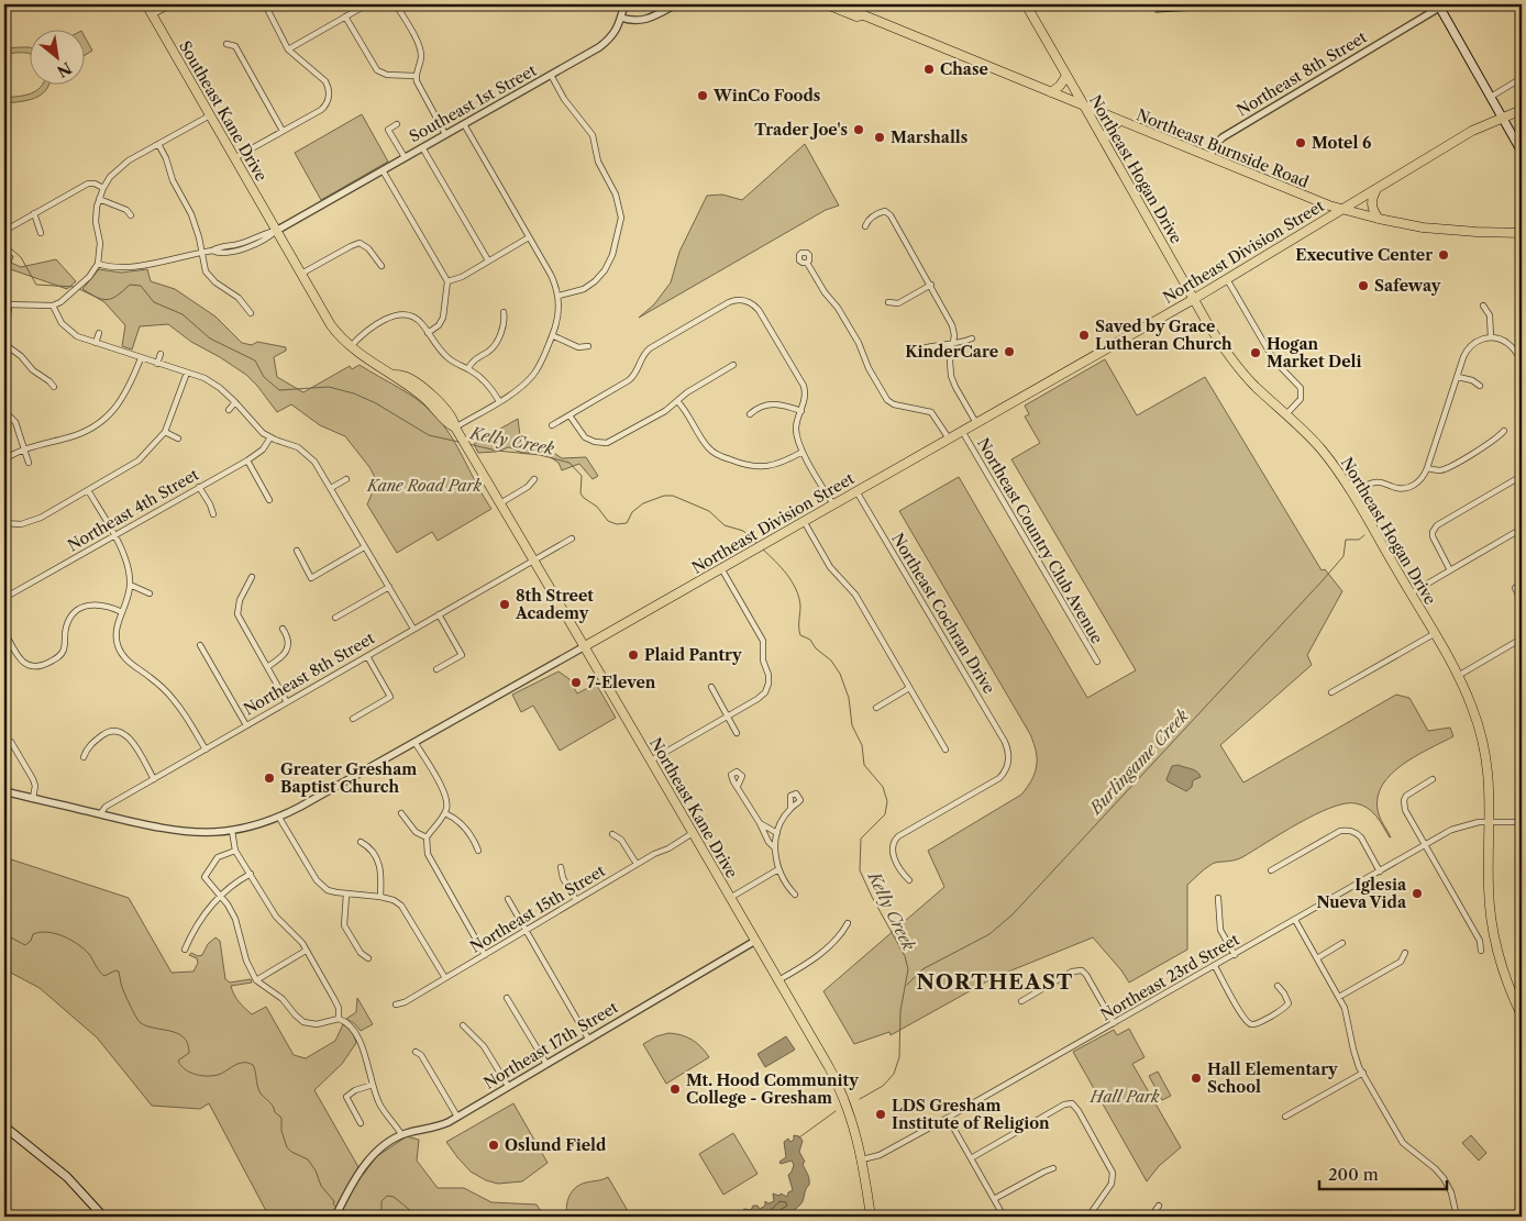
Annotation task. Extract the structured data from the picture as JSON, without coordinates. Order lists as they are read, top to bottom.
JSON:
{
  "streets": {
    "main road": [
      "Southeast Kane Drive",
      "Northeast Burnside Road",
      "Northeast Hogan Drive",
      "Northeast Division Street",
      "Northeast Kane Drive"
    ],
    "street": [
      "Northeast 8th Street",
      "Southeast 1st Street",
      "Northeast 4th Street",
      "Northeast Country Club Avenue",
      "Northeast Cochran Drive",
      "Northeast 15th Street",
      "Northeast 23rd Street",
      "Northeast 17th Street"
    ]
  },
  "crossings": [
    ["Northeast 8th Street", "Northeast Burnside Road"],
    ["Northeast 8th Street", "Northeast Division Street"],
    ["Northeast 8th Street", "Northeast Kane Drive"],
    ["Southeast 1st Street", "Southeast Kane Drive"],
    ["Southeast 1st Street", "Northeast Kane Drive"],
    ["Southeast Kane Drive", "Northeast Kane Drive"],
    ["Northeast Burnside Road", "Northeast Hogan Drive"],
    ["Northeast Burnside Road", "Northeast Division Street"],
    ["Northeast Hogan Drive", "Northeast Division Street"],
    ["Northeast Hogan Drive", "Northeast 23rd Street"],
    ["Northeast Division Street", "Northeast Country Club Avenue"],
    ["Northeast Division Street", "Northeast Cochran Drive"],
    ["Northeast Division Street", "Northeast Kane Drive"],
    ["Northeast Kane Drive", "Northeast 15th Street"],
    ["Northeast Kane Drive", "Northeast 23rd Street"],
    ["Northeast Kane Drive", "Northeast 17th Street"]
  ],
  "districts": ["NORTHEAST"],
  "water": ["Kelly Creek", "Burlingame Creek"],
  "parks": ["Kane Road Park", "Hall Park"],
  "places": [
    "Chase",
    "WinCo Foods",
    "Trader Joe's",
    "Marshalls",
    "Motel 6",
    "Executive Center",
    "Safeway",
    "Saved by Grace Lutheran Church",
    "KinderCare",
    "Hogan Market Deli",
    "8th Street Academy",
    "Plaid Pantry",
    "7-Eleven",
    "Greater Gresham Baptist Church",
    "Iglesia Nueva Vida",
    "Hall Elementary School",
    "Mt. Hood Community College - Gresham",
    "LDS Gresham Institute of Religion",
    "Oslund Field"
  ],
  "scale_bar": "200 m",
  "north": "bottom right"
}
